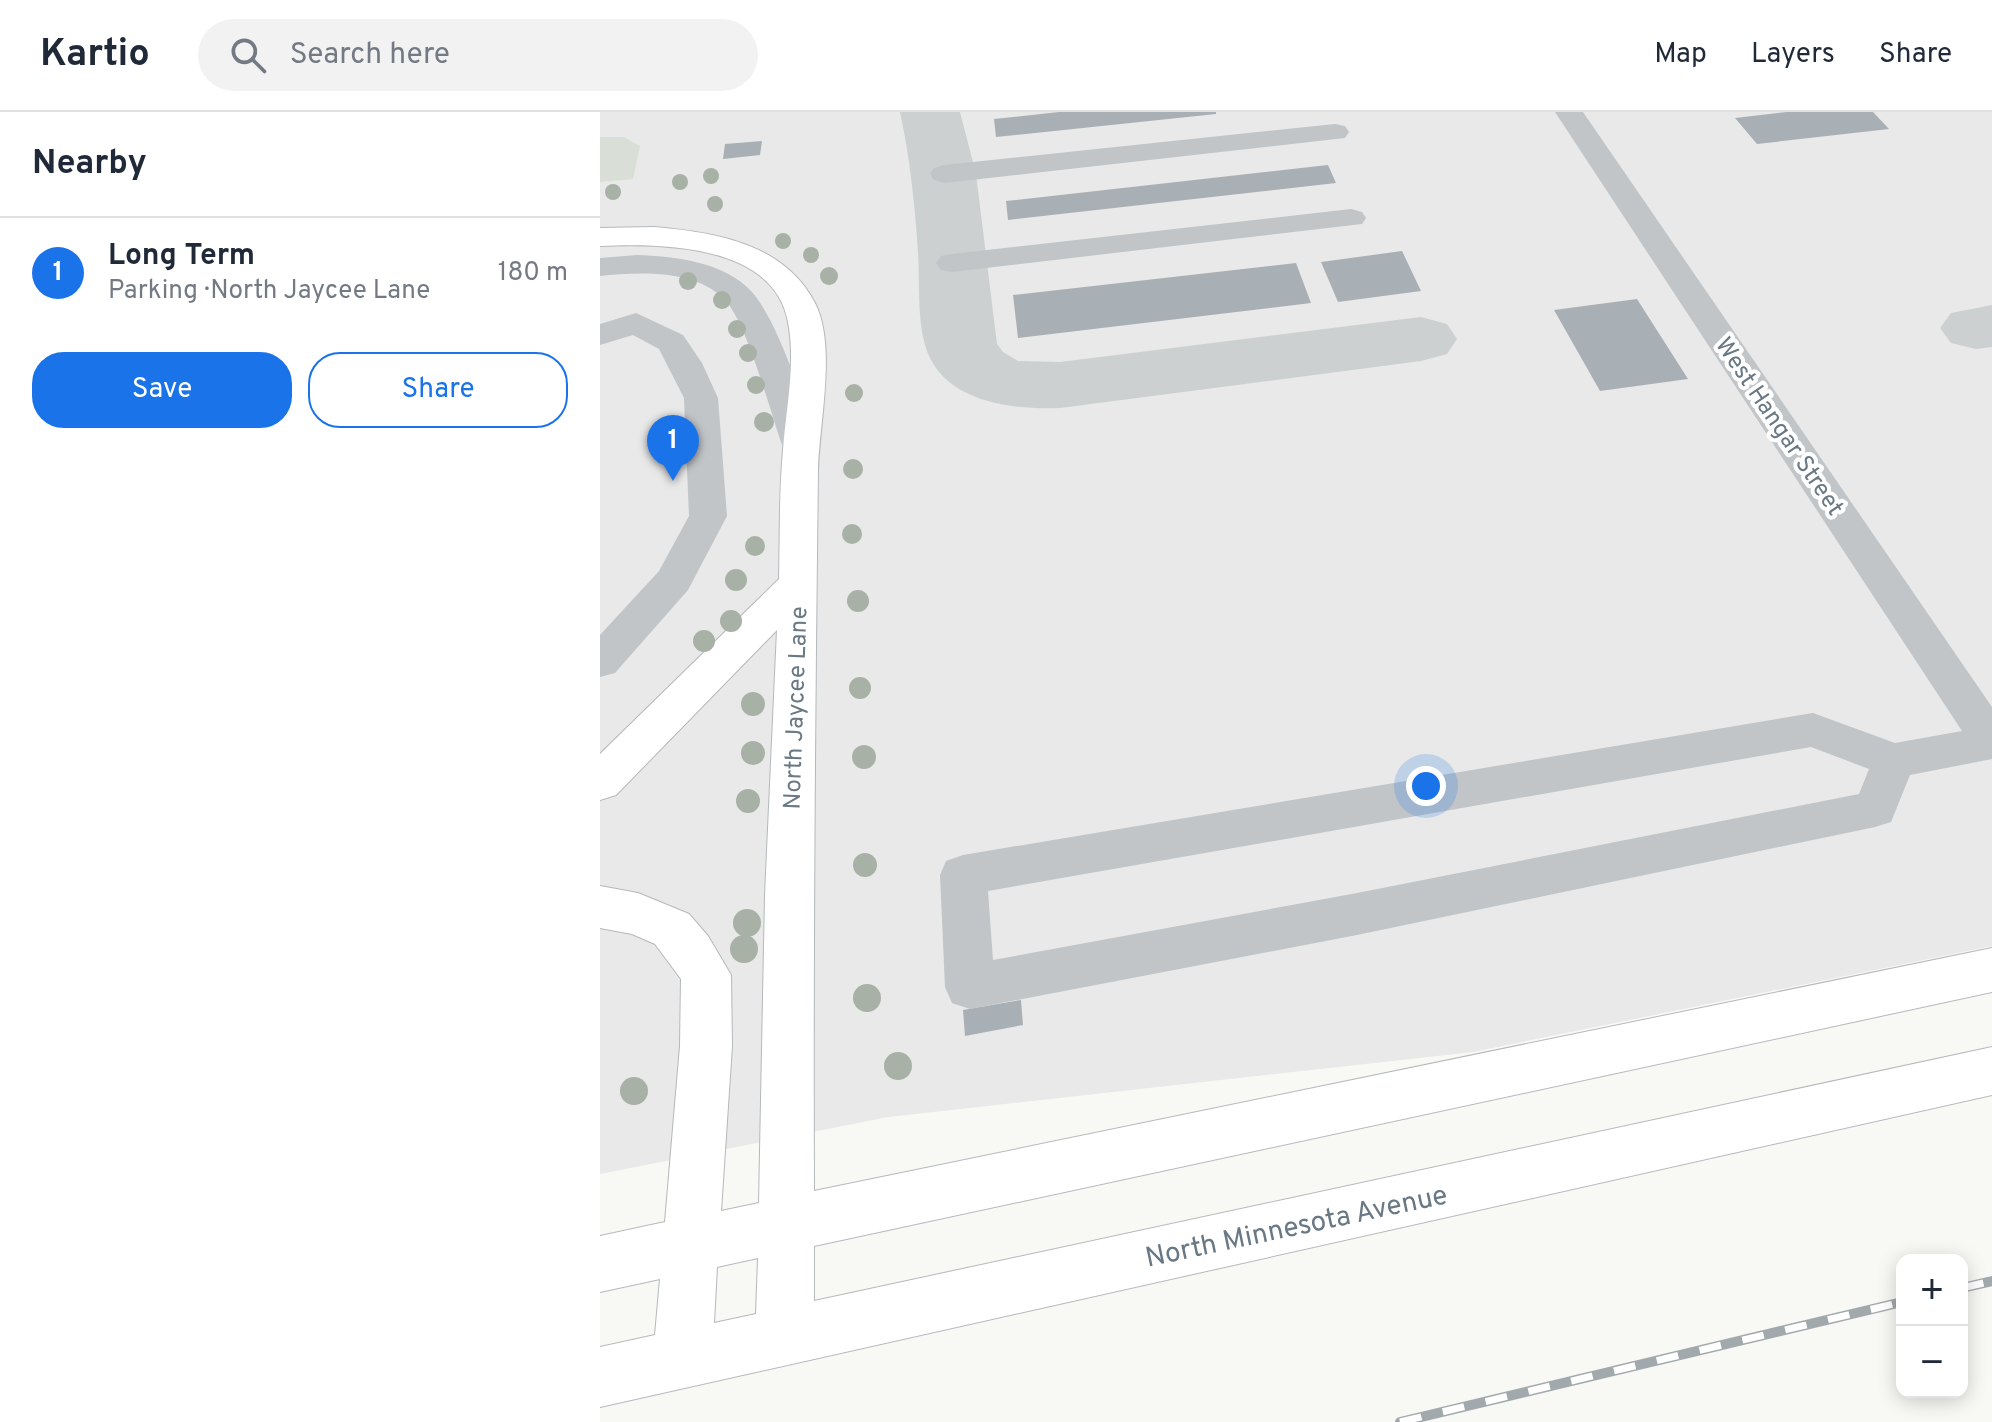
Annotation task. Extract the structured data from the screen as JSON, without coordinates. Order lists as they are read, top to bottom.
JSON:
{
  "streets": {
    "main road": ["North Jaycee Lane", "North Minnesota Avenue"],
    "street": ["West Hangar Street"]
  },
  "crossings": [
    ["North Jaycee Lane", "North Minnesota Avenue"]
  ],
  "page": {
    "header": "Kartio",
    "search": "Search here",
    "nav": ["Map", "Layers", "Share"],
    "heading": "Nearby",
    "list": [
      {
        "mark": "1",
        "name": "Long Term",
        "note": "Parking · North Jaycee Lane",
        "value": "180 m"
      }
    ],
    "buttons": ["Save", "Share"],
    "pins": "1",
    "map_buttons": ["+", "−"]
  }
}
